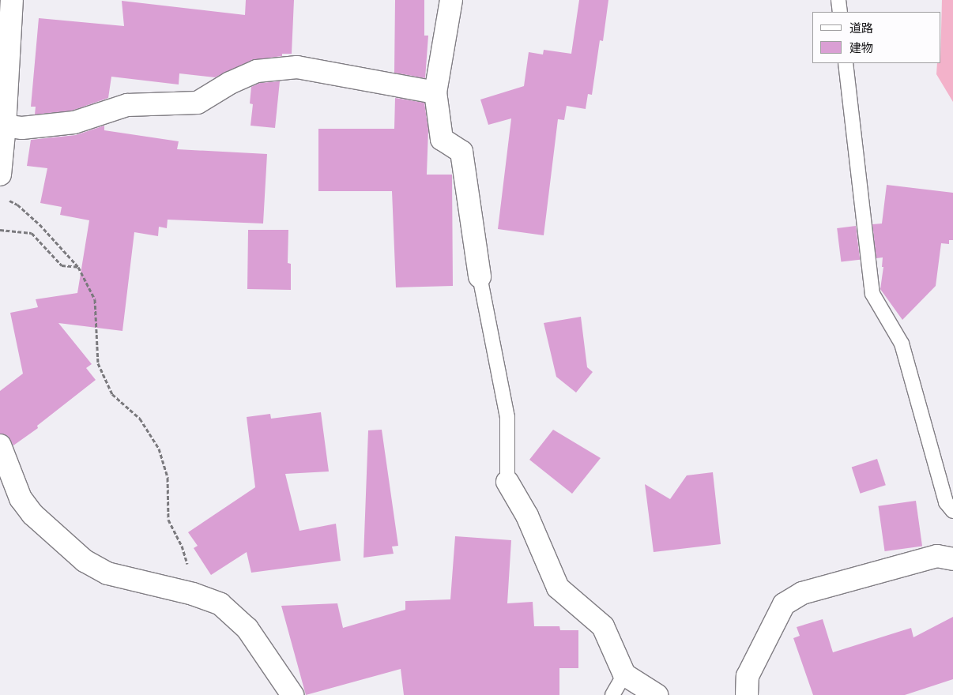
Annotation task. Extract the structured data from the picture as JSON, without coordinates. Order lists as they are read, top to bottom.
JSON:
{
  "legend": ["道路", "建物"]
}
